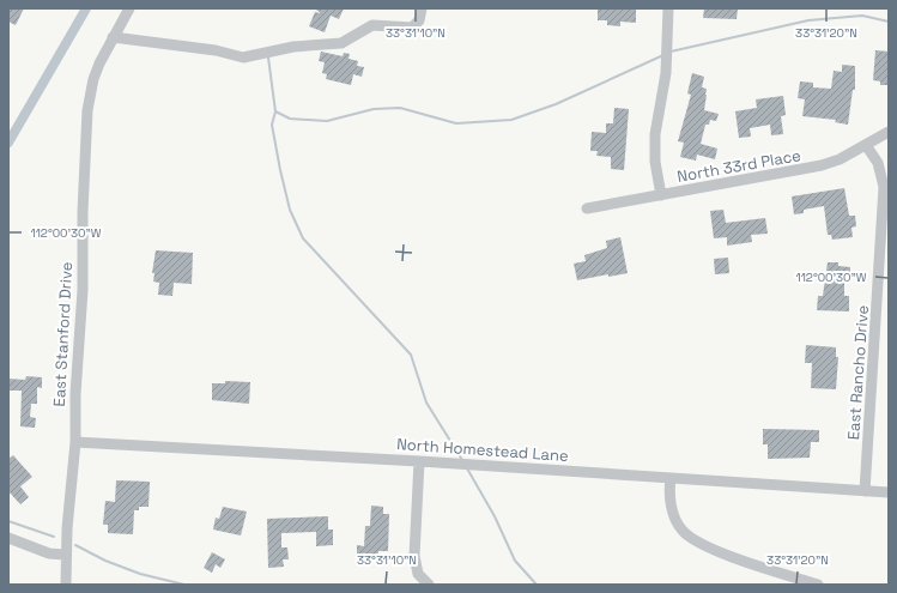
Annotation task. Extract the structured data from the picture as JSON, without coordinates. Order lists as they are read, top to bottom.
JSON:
{
  "streets": {
    "street": [
      "North 33rd Place",
      "East Stanford Drive",
      "East Rancho Drive",
      "North Homestead Lane"
    ]
  },
  "crossings": [
    ["North 33rd Place", "East Rancho Drive"],
    ["East Stanford Drive", "North Homestead Lane"],
    ["East Rancho Drive", "North Homestead Lane"]
  ],
  "coordinates": ["33°31'10\"N", "33°31'20\"N", "112°00'30\"W"]
}
